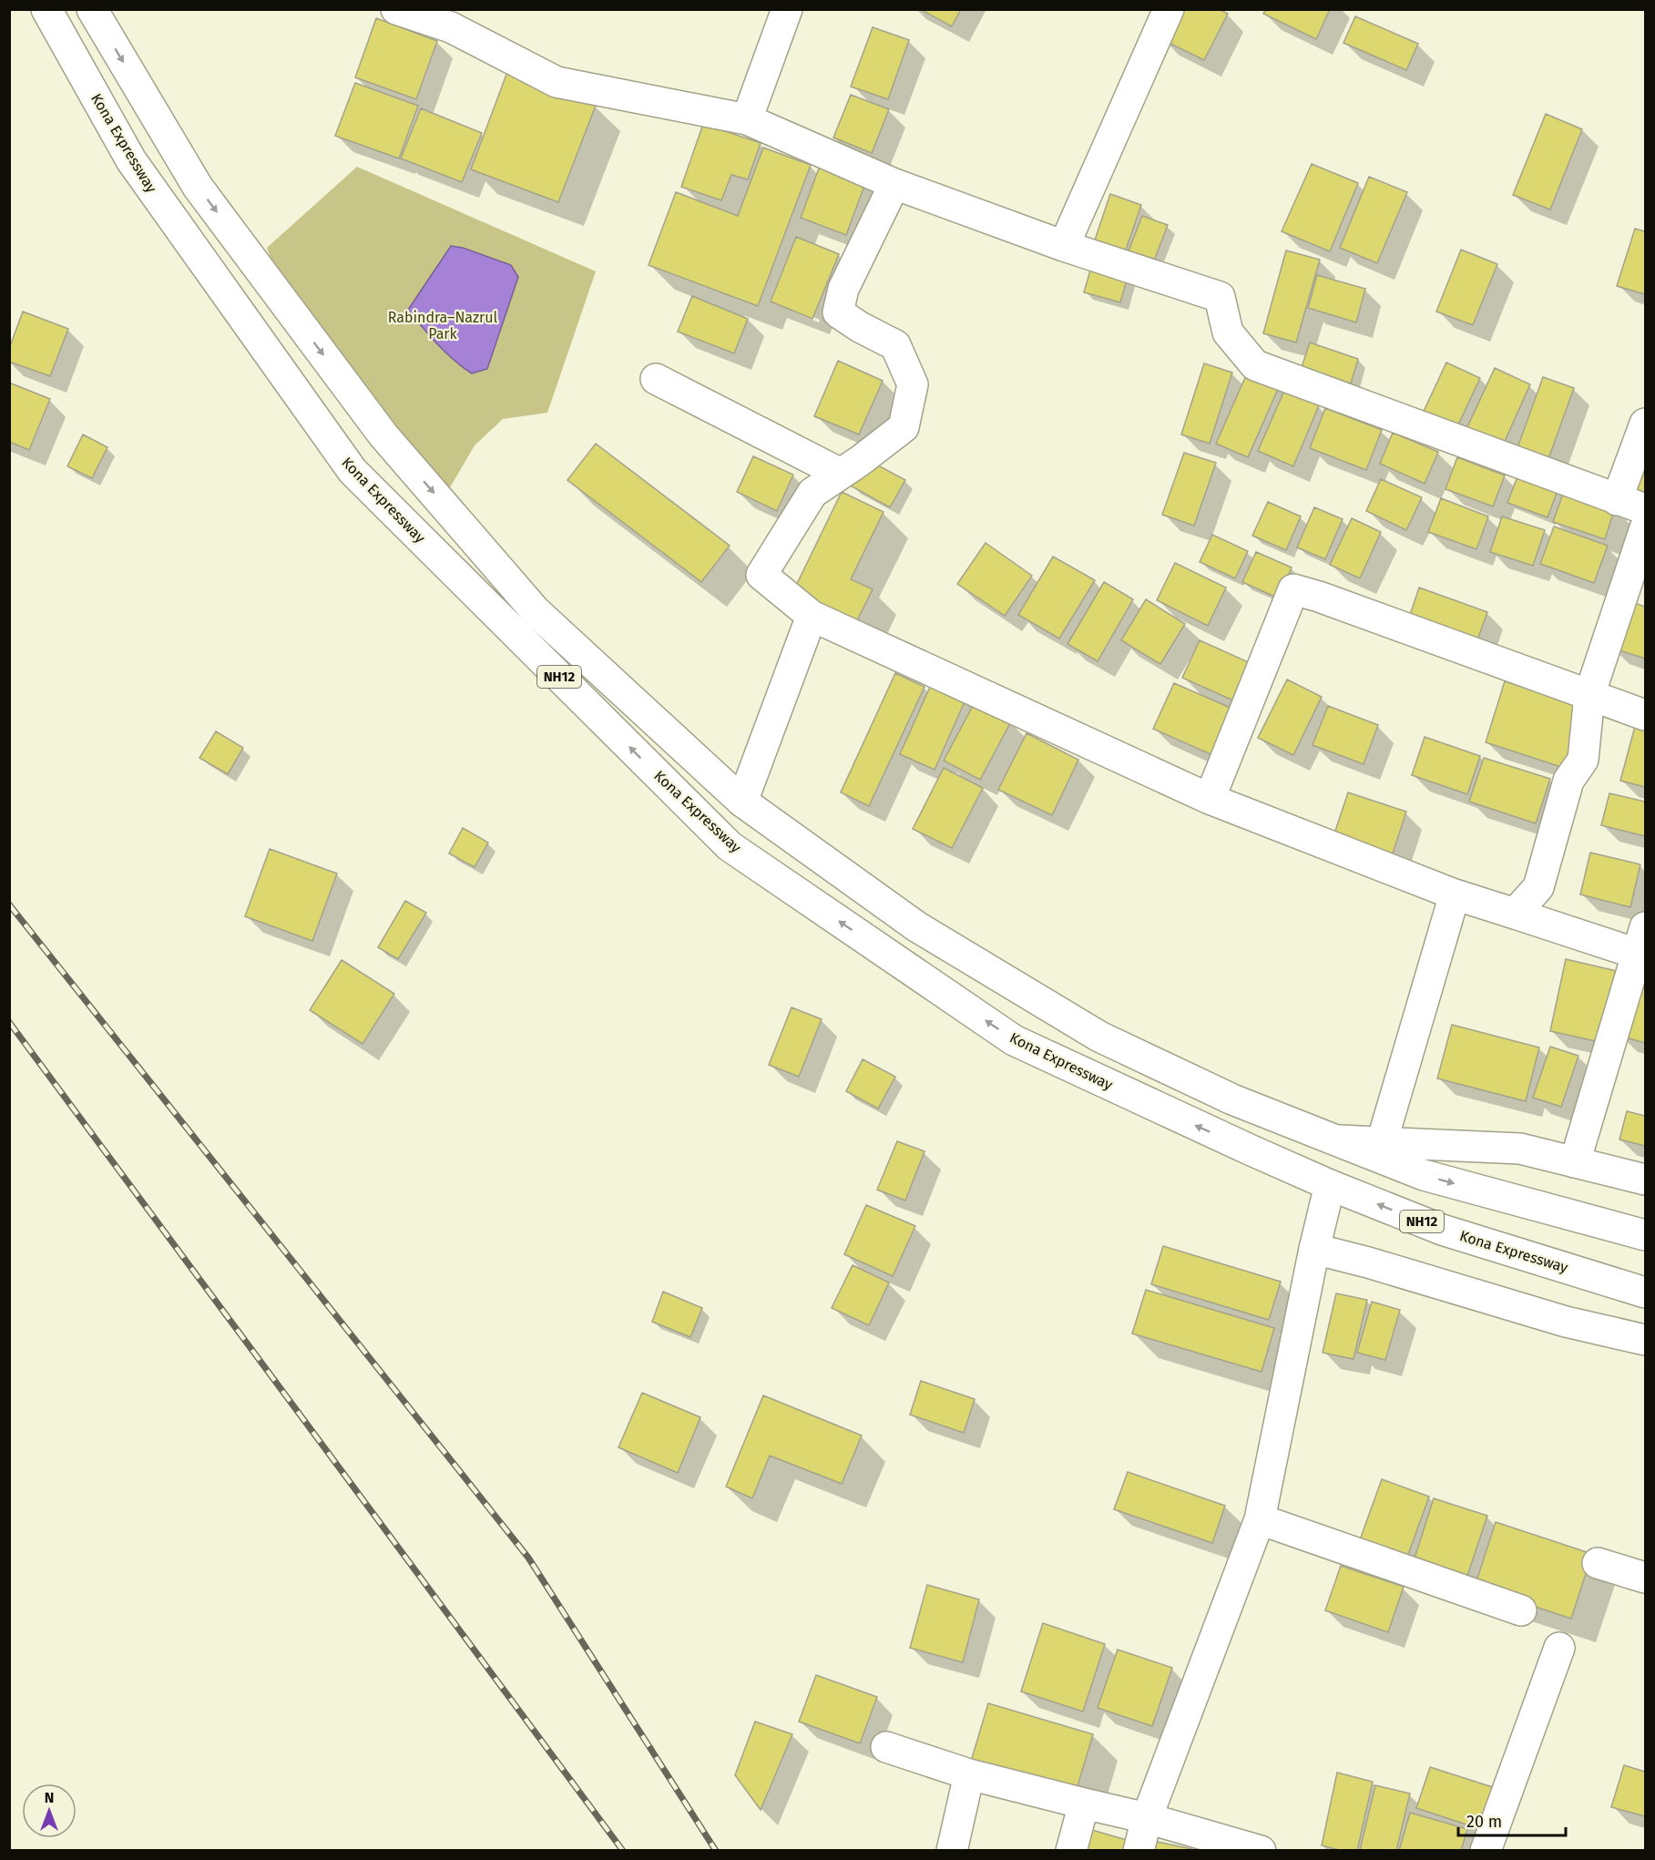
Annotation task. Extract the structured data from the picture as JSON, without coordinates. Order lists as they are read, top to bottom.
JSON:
{
  "streets": {
    "main road": ["Kona Expressway", "NH12"]
  },
  "parks": ["Rabindra–Nazrul Park"],
  "scale_bar": "20 m",
  "north": "top"
}
